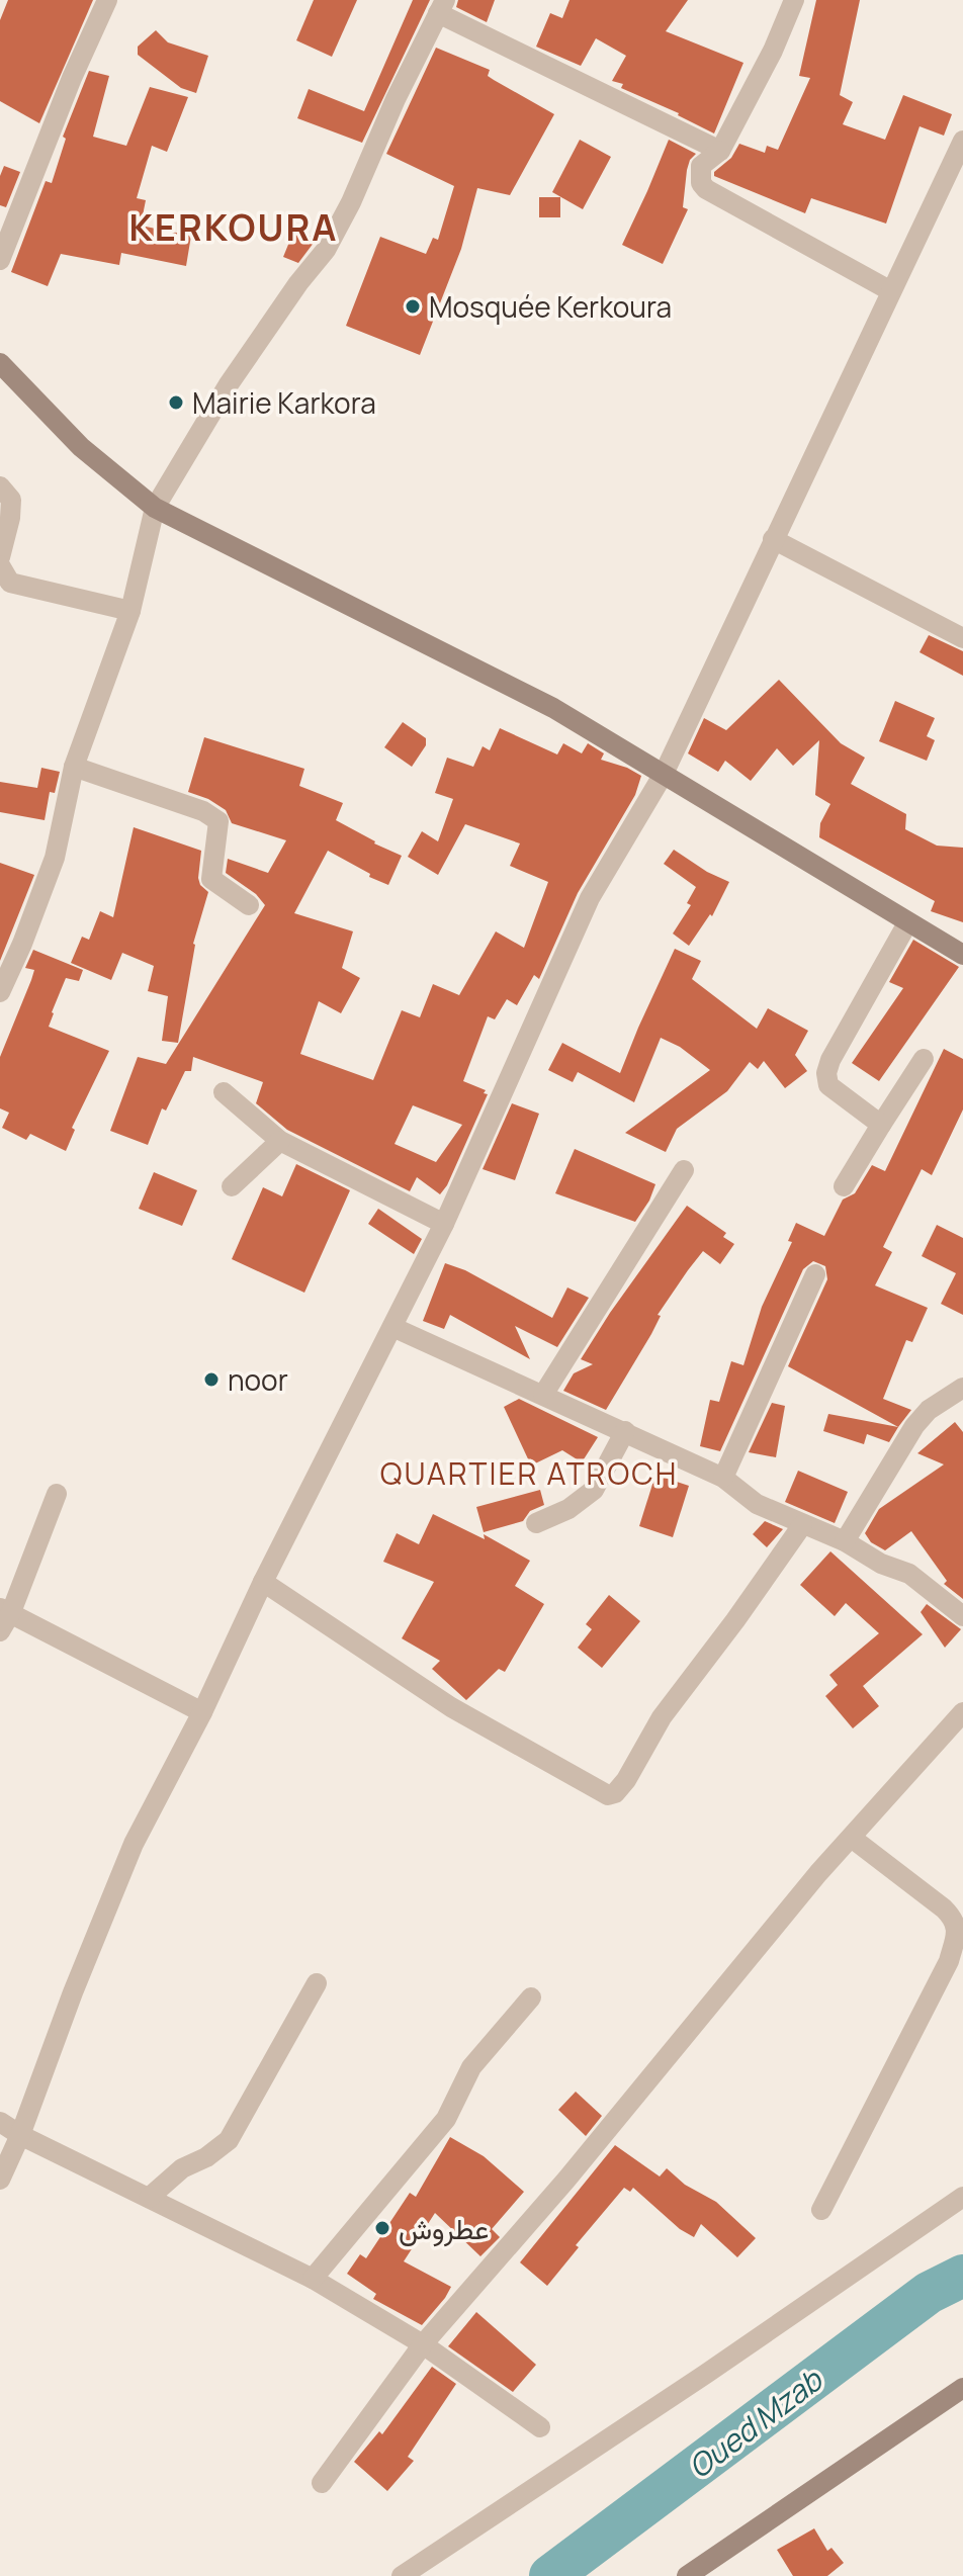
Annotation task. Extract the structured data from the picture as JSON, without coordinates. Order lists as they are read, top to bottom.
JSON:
{
  "districts": ["KERKOURA", "QUARTIER ATROCH"],
  "water": ["Oued Mzab"],
  "places": [
    "Mosquée Kerkoura",
    "Mairie Karkora",
    "noor",
    "عطروش"
  ]
}
